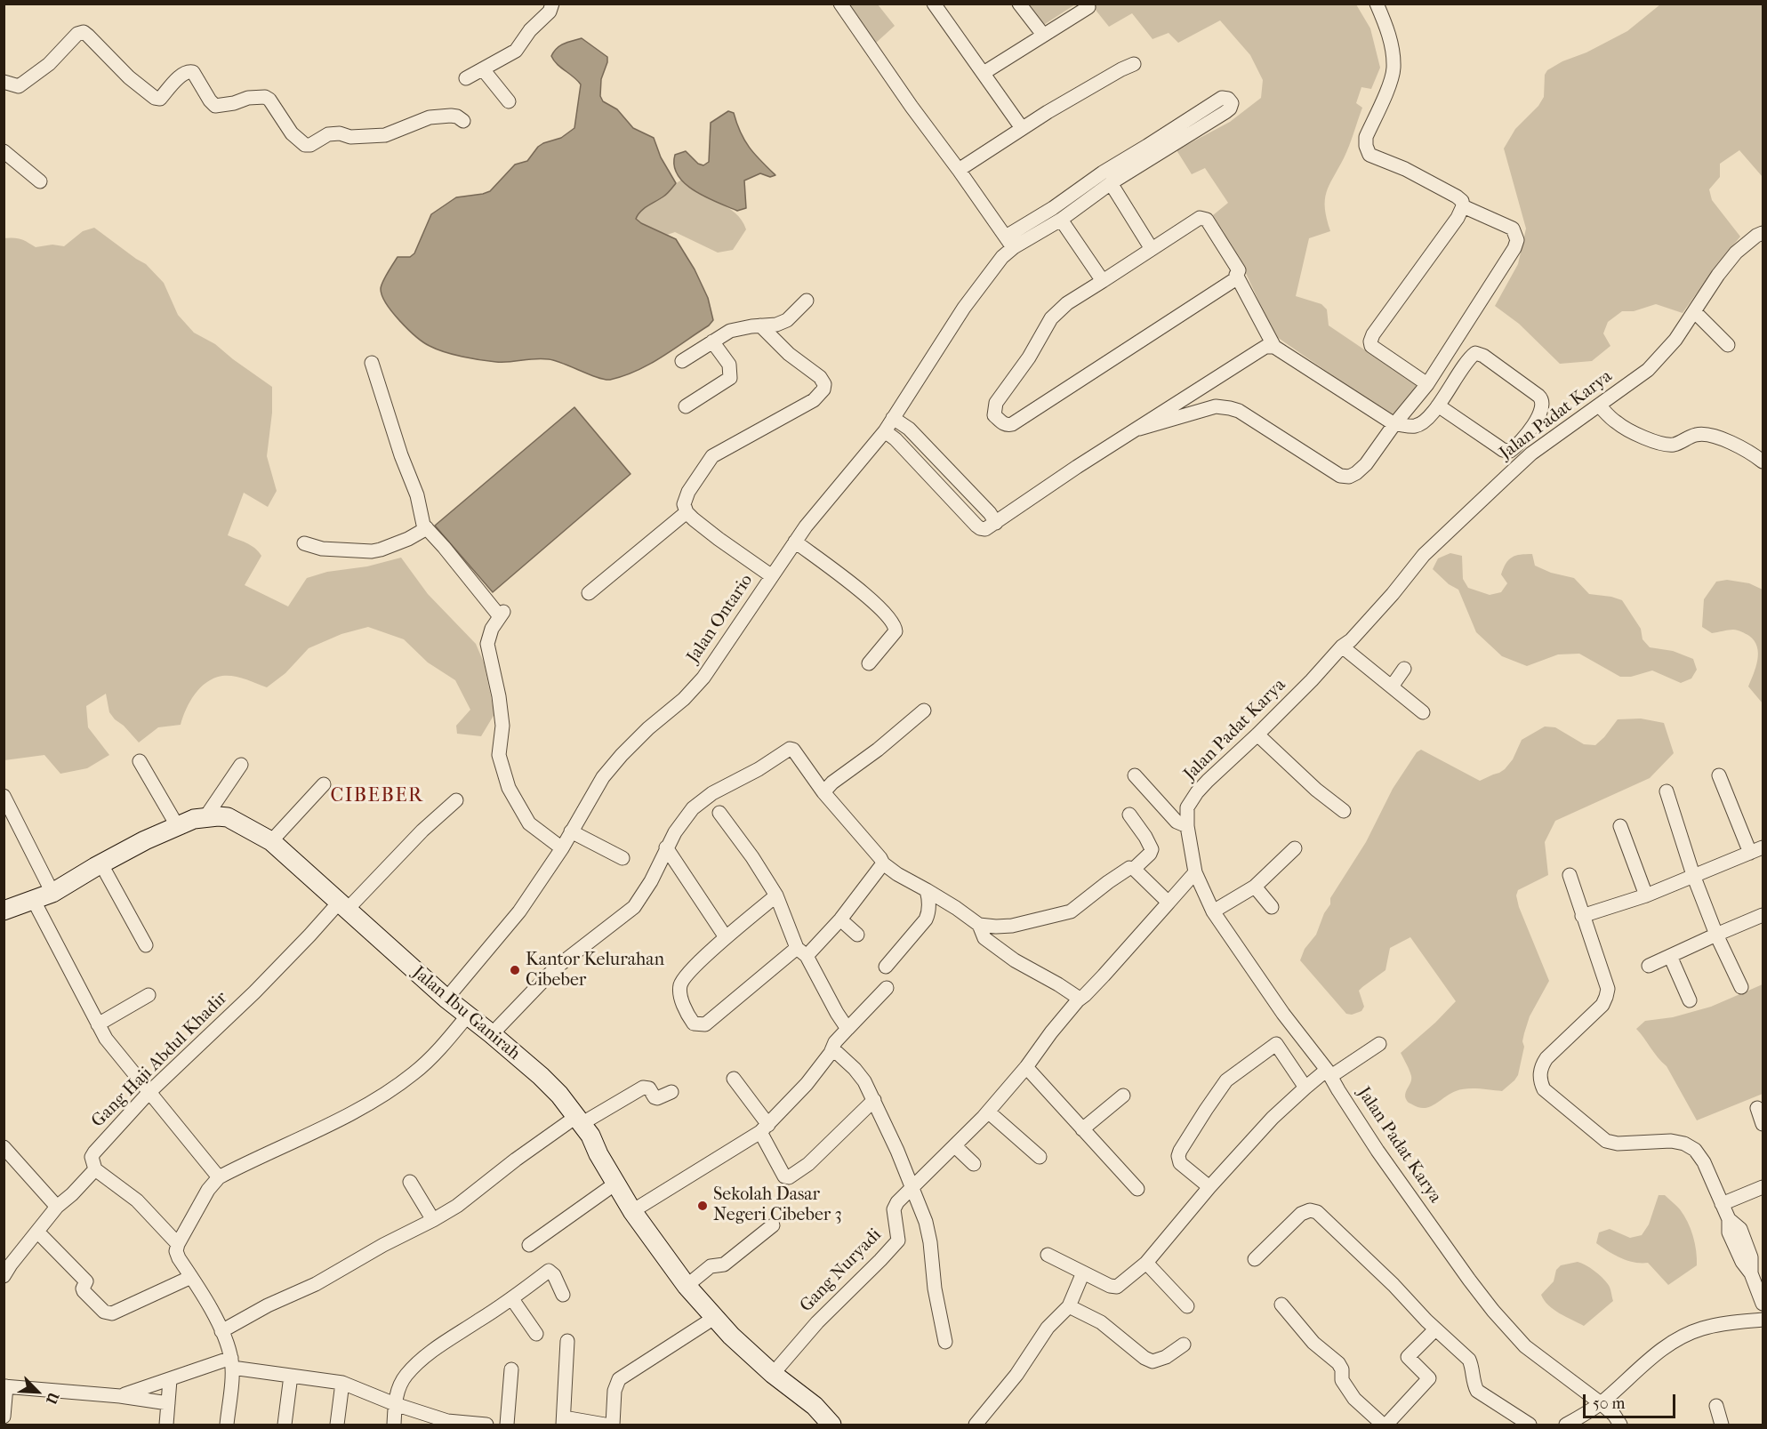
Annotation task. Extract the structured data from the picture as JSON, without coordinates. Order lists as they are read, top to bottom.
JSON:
{
  "streets": {
    "main road": ["Jalan Ibu Ganirah"],
    "street": [
      "Jalan Padat Karya",
      "Jalan Ontario",
      "Gang Haji Abdul Khadir",
      "Gang Nuryadi"
    ]
  },
  "crossings": [
    ["Jalan Padat Karya", "Gang Nuryadi"],
    ["Jalan Ontario", "Jalan Ibu Ganirah"],
    ["Jalan Ibu Ganirah", "Gang Haji Abdul Khadir"],
    ["Jalan Ibu Ganirah", "Gang Nuryadi"]
  ],
  "districts": ["CIBEBER"],
  "places": ["Kantor Kelurahan Cibeber", "Sekolah Dasar Negeri Cibeber 3"],
  "scale_bar": "50 m",
  "north": "bottom right"
}
